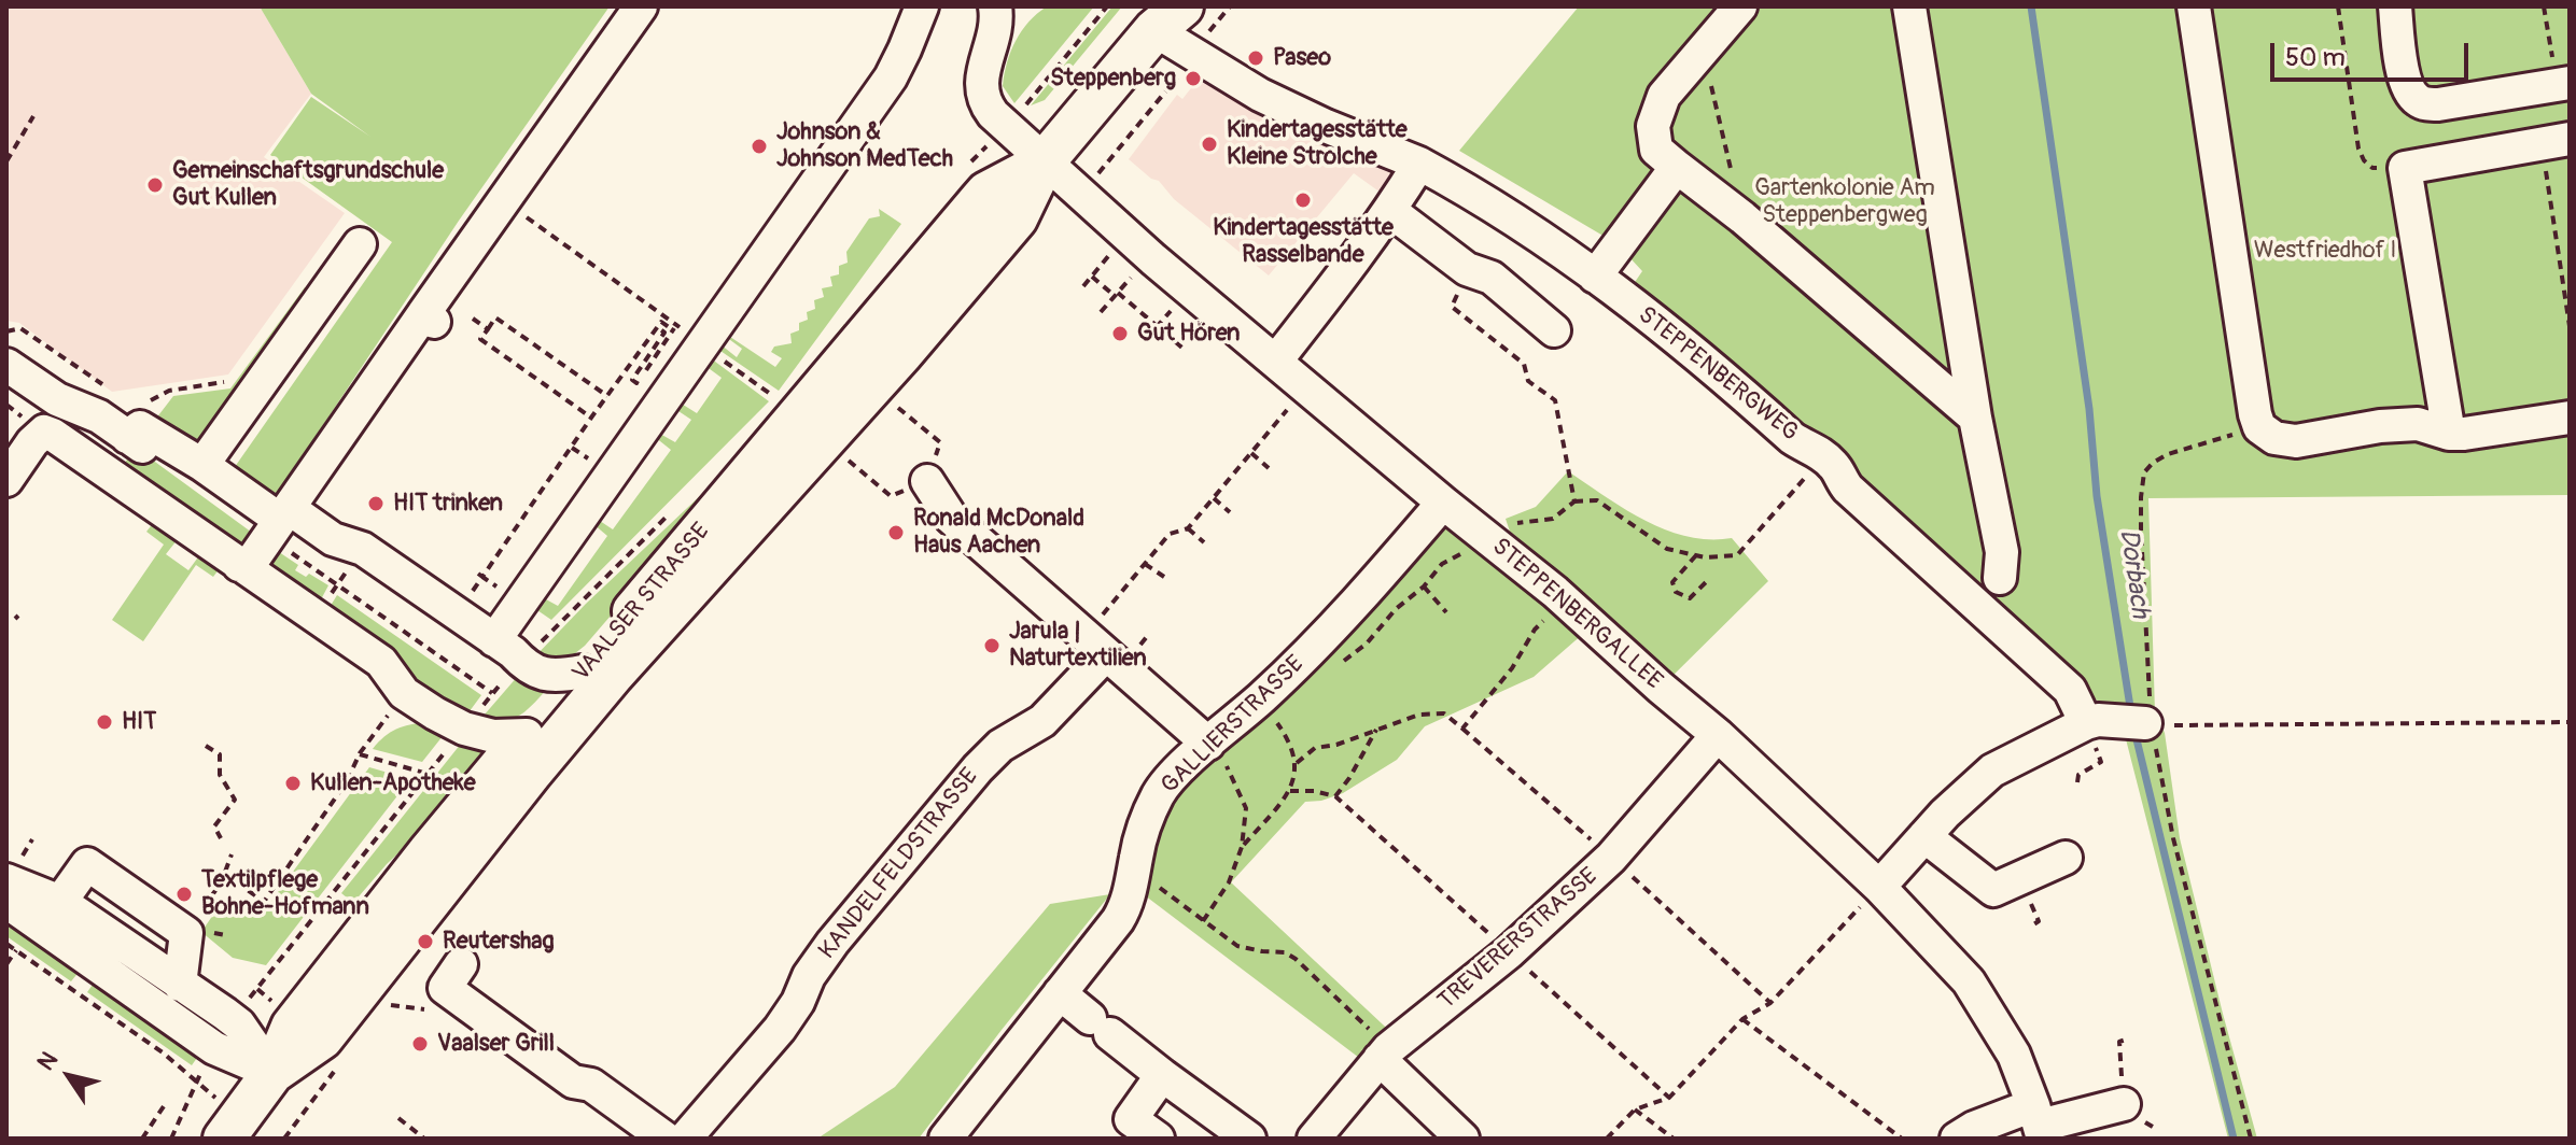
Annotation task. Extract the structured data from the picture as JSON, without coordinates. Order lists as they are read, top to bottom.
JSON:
{
  "streets": {
    "main road": ["VAALSER STRASSE"],
    "street": [
      "STEPPENBERGWEG",
      "STEPPENBERGALLEE",
      "GALLIERSTRASSE",
      "KANDELFELDSTRASSE",
      "TREVERERSTRASSE"
    ]
  },
  "crossings": [
    ["STEPPENBERGWEG", "VAALSER STRASSE"],
    ["VAALSER STRASSE", "STEPPENBERGALLEE"],
    ["STEPPENBERGALLEE", "GALLIERSTRASSE"],
    ["STEPPENBERGALLEE", "TREVERERSTRASSE"]
  ],
  "water": ["Dorbach"],
  "parks": ["Gartenkolonie Am Steppenbergweg", "Westfriedhof I"],
  "places": [
    "Paseo",
    "Steppenberg",
    "Kindertagesstätte Kleine Strolche",
    "Johnson & Johnson MedTech",
    "Gemeinschaftsgrundschule Gut Kullen",
    "Kindertagesstätte Rasselbande",
    "Gut Hören",
    "HIT trinken",
    "Ronald McDonald Haus Aachen",
    "Jarula | Naturtextilien",
    "HIT",
    "Kullen-Apotheke",
    "Textilpflege Bohne-Hofmann",
    "Reutershag",
    "Vaalser Grill"
  ],
  "scale_bar": "50 m",
  "north": "top left"
}
